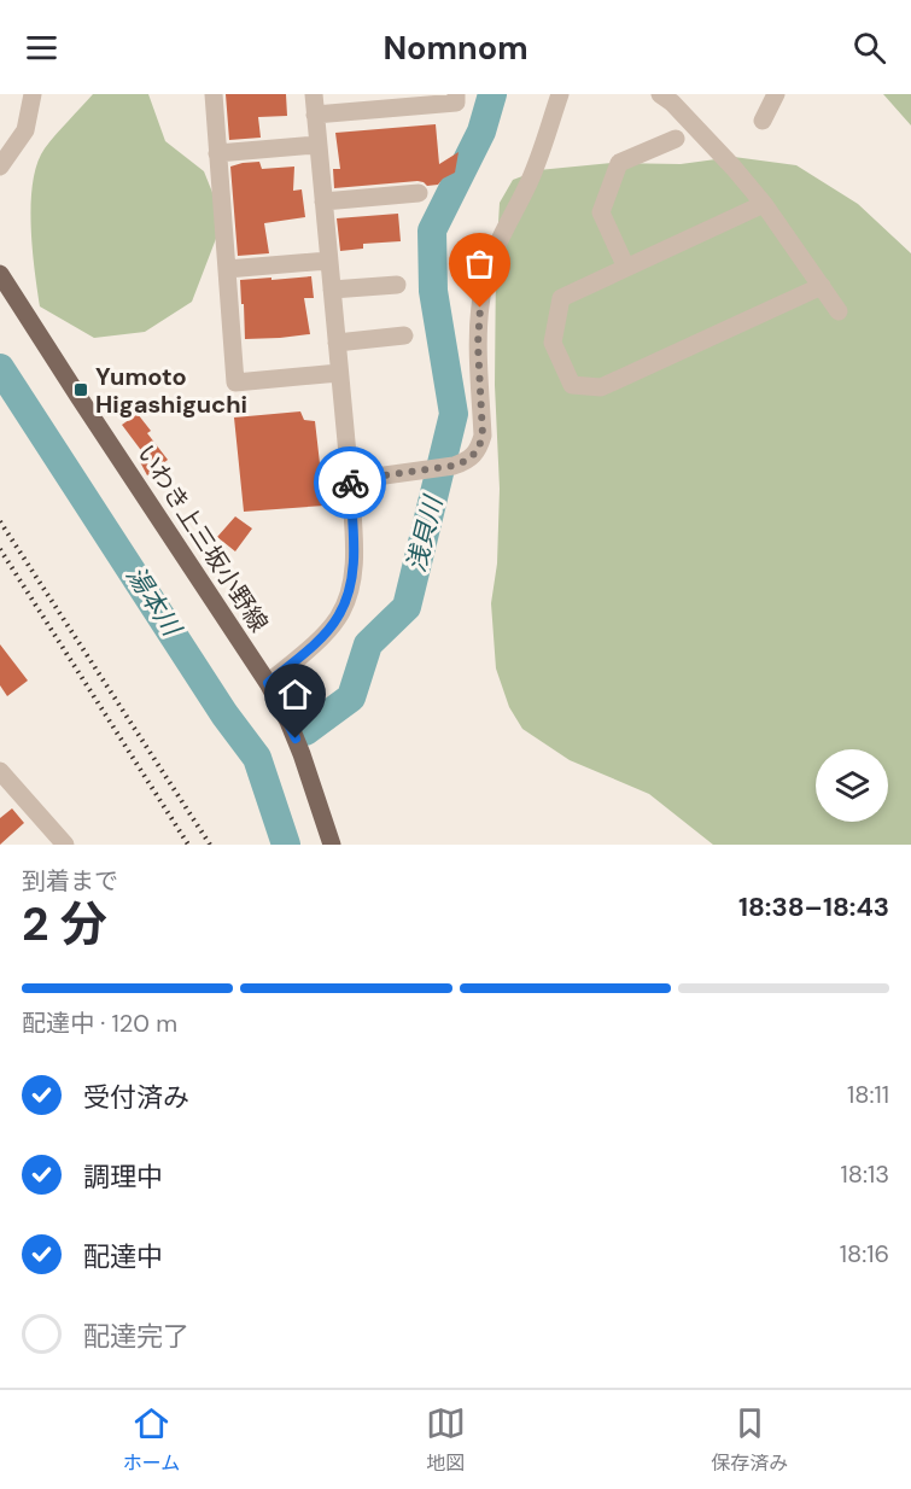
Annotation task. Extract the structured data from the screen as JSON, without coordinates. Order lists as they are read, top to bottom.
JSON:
{
  "streets": {
    "main road": ["いわき上三坂小野線"]
  },
  "water": ["浅貝川", "湯本川"],
  "places": {
    "transit": ["Yumoto Higashiguchi"]
  },
  "page": {
    "header": "Nomnom",
    "heading": ["2 分", "到着まで", "18:38–18:43"],
    "bar": "配達中 · 120 m",
    "list": [
      ["受付済み", "18:11"],
      ["調理中", "18:13"],
      ["配達中", "18:16"],
      "配達完了"
    ],
    "tabs": ["ホーム", "地図", "保存済み"]
  }
}
